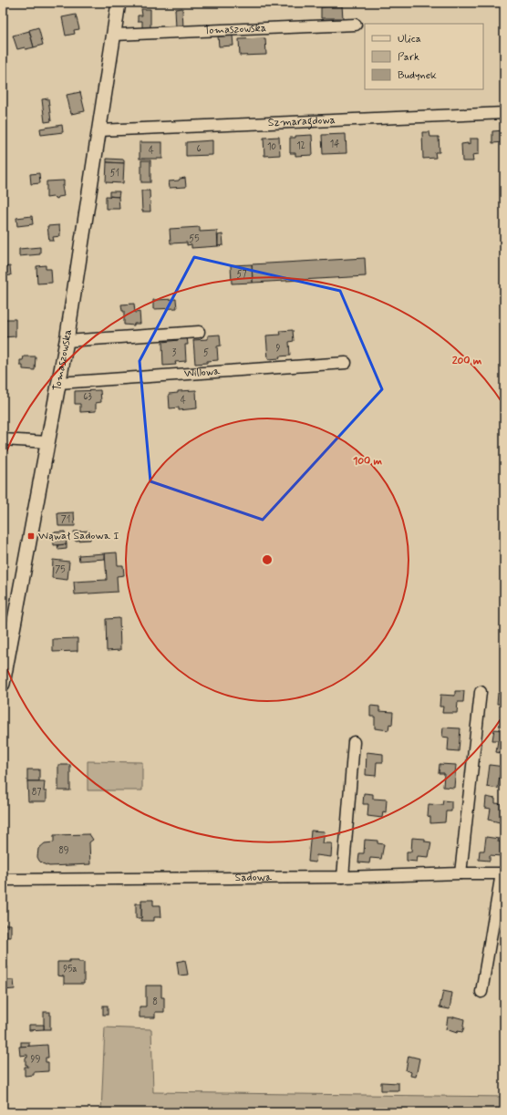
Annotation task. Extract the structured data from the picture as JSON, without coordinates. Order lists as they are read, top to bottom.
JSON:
{
  "streets": {
    "street": [
      "Tomaszowska",
      "Szmaragdowa",
      "Willowa",
      "Sadowa"
    ]
  },
  "crossings": [
    ["Tomaszowska", "Szmaragdowa"],
    ["Tomaszowska", "Willowa"]
  ],
  "places": {
    "transit": ["Wąwał Sadowa I"]
  },
  "house_numbers": [
    "14",
    "12",
    "10",
    "6",
    "4",
    "51",
    "55",
    "57",
    "9",
    "3",
    "5",
    "63",
    "4",
    "71",
    "75",
    "87",
    "89",
    "95a",
    "8",
    "99"
  ],
  "legend": ["Ulica", "Park", "Budynek"],
  "rings": ["200 m", "100 m"]
}
